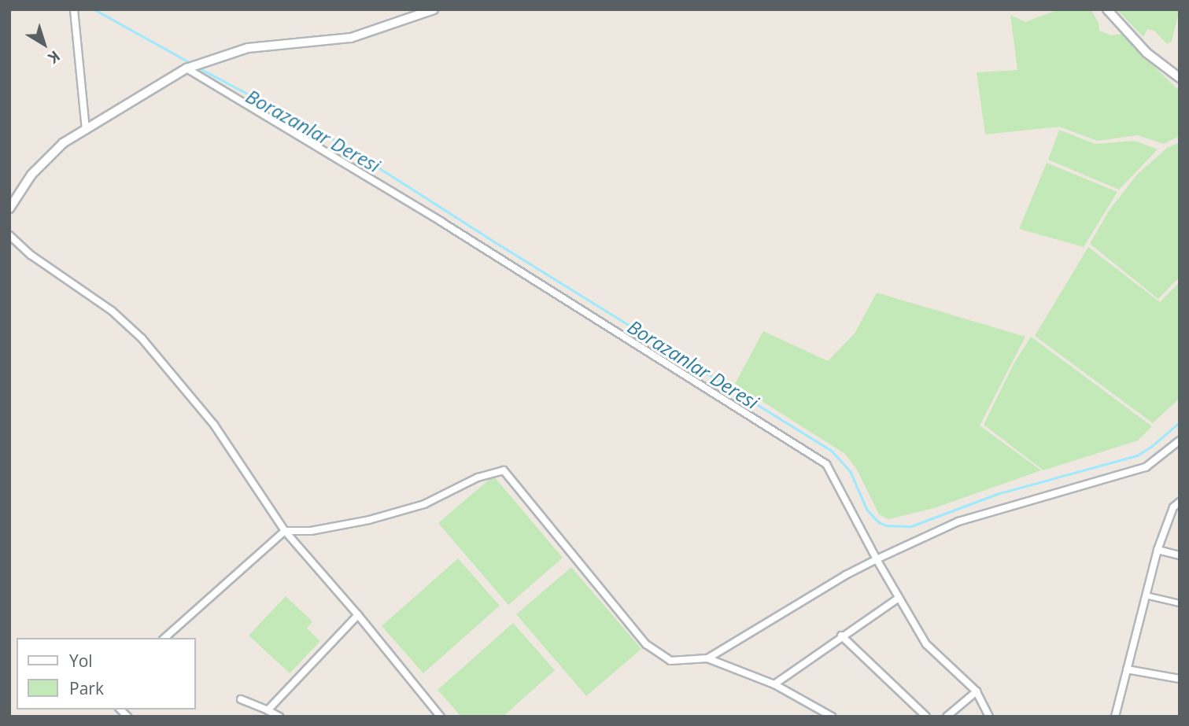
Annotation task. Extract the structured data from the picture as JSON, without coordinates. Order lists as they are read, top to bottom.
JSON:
{
  "water": ["Borazanlar Deresi"],
  "legend": ["Yol", "Park"],
  "north": "bottom right"
}
